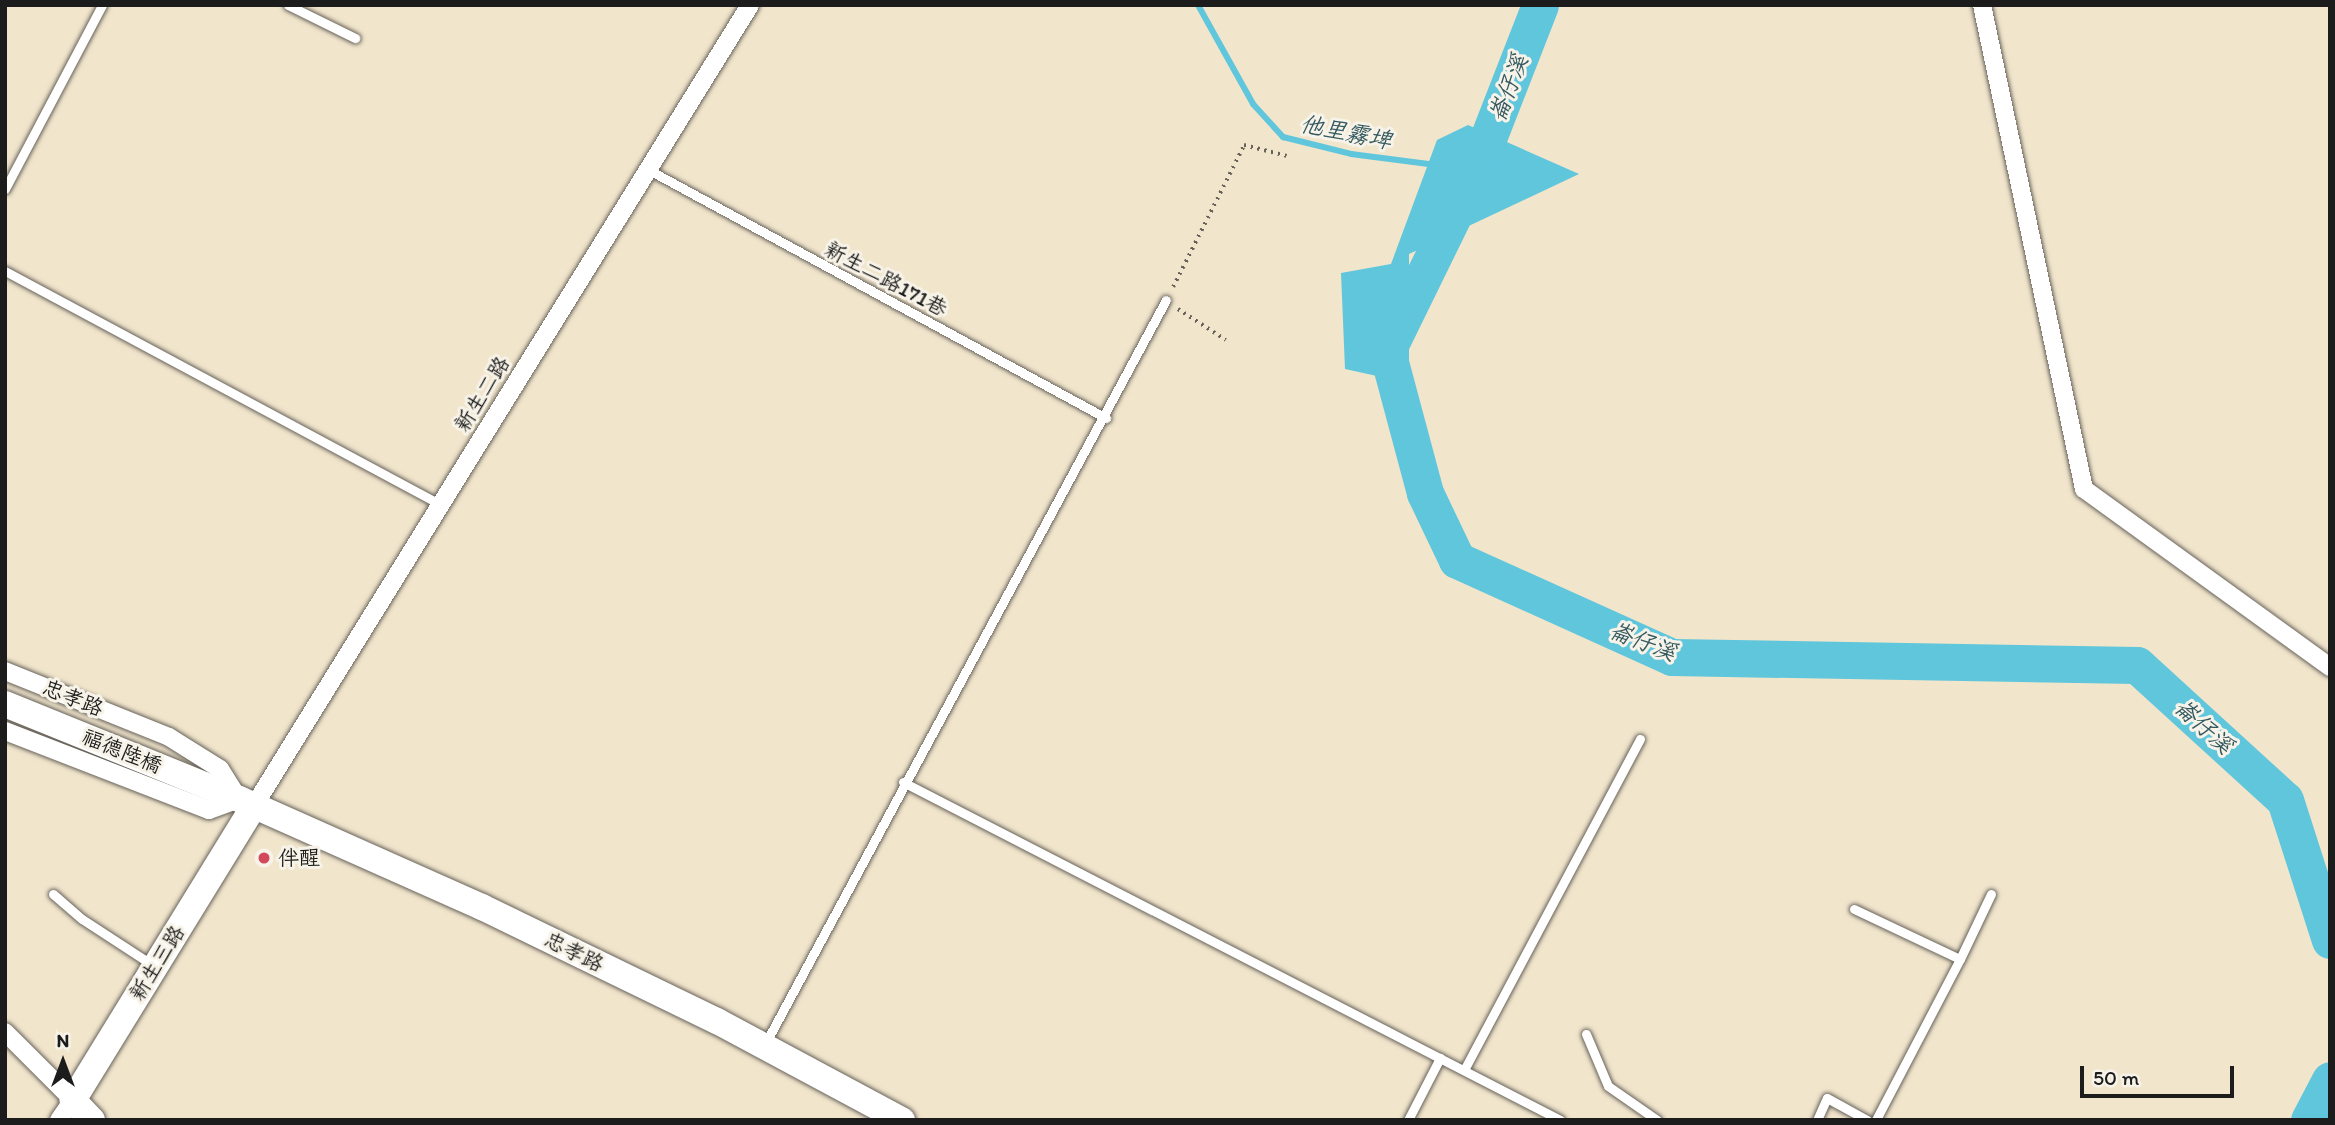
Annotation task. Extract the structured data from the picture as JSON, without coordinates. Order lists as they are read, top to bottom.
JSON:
{
  "streets": {
    "main road": ["忠孝路", "福德陸橋", "新生三路"],
    "street": ["新生二路"],
    "lane": ["新生二路171巷"]
  },
  "crossings": [
    ["新生二路171巷", "新生二路"],
    ["新生二路", "忠孝路"],
    ["新生二路", "福德陸橋"],
    ["新生二路", "新生三路"],
    ["忠孝路", "福德陸橋"],
    ["忠孝路", "新生三路"],
    ["福德陸橋", "新生三路"]
  ],
  "water": ["崙仔溪", "他里霧埤"],
  "places": ["伴醒"],
  "scale_bar": "50 m",
  "north": "top"
}
